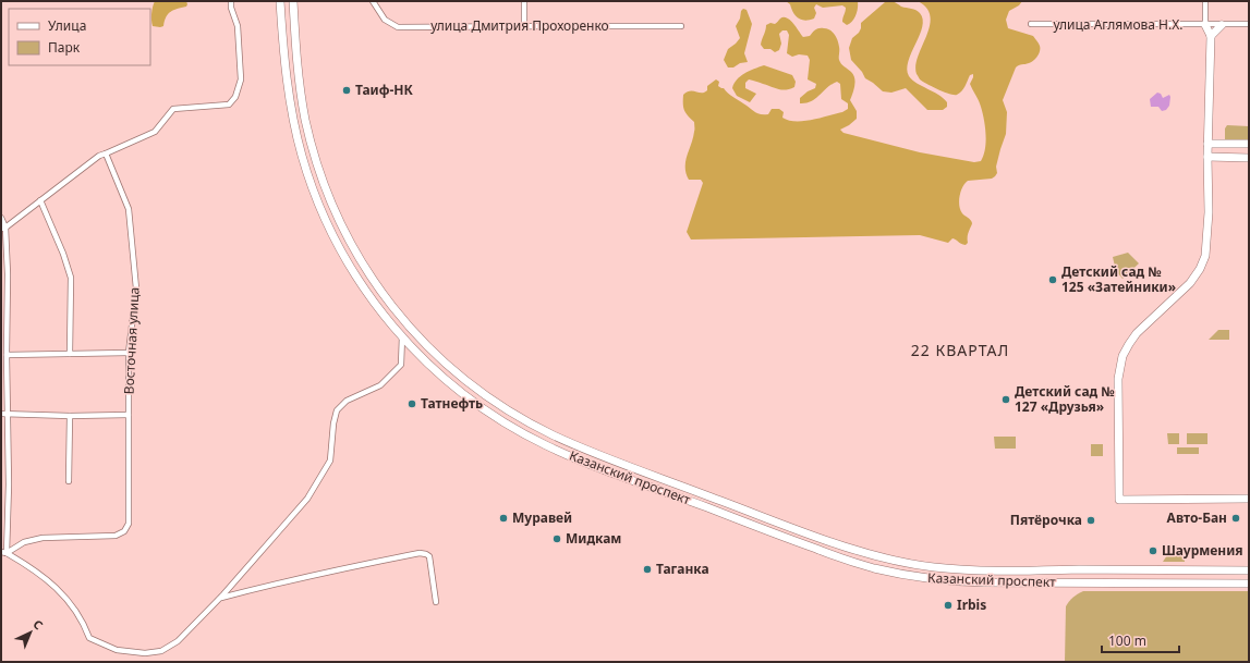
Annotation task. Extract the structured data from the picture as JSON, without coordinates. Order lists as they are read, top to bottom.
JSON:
{
  "streets": {
    "main road": ["Казанский проспект"],
    "street": ["улица Аглямова Н.Х.", "улица Дмитрия Прохоренко", "Восточная улица"]
  },
  "districts": ["22 КВАРТАЛ"],
  "places": [
    "Таиф-НК",
    "Детский сад № 125 «Затейники»",
    "Детский сад № 127 «Друзья»",
    "Татнефть",
    "Муравей",
    "Авто-Бан",
    "Пятёрочка",
    "Мидкам",
    "Шаурмения",
    "Таганка",
    "Irbis"
  ],
  "legend": ["Улица", "Парк"],
  "scale_bar": "100 m",
  "north": "top right"
}
